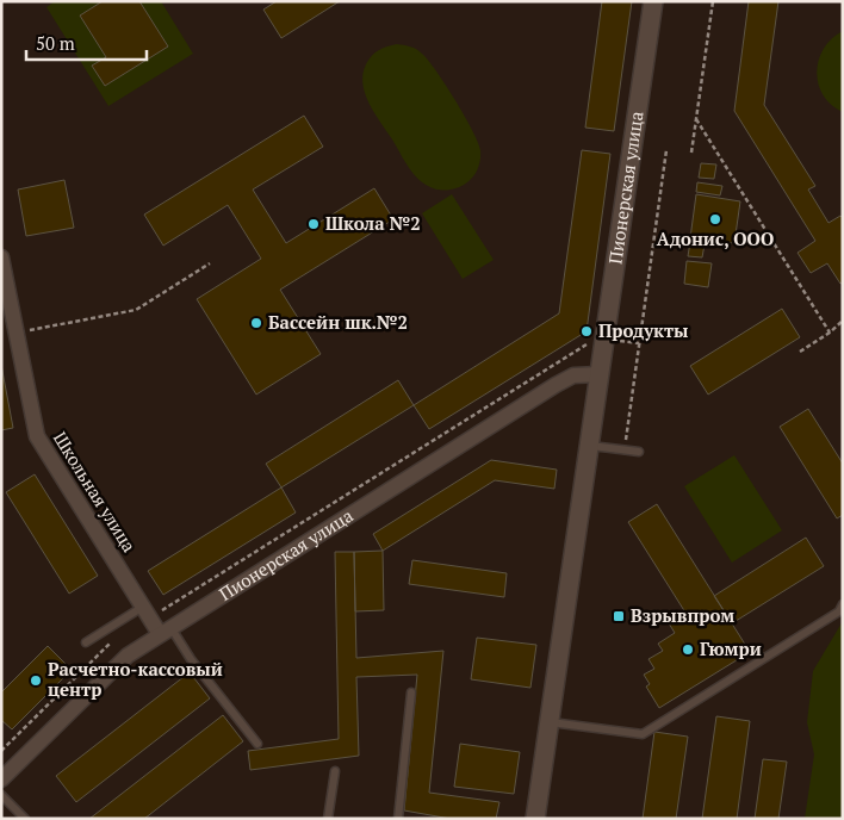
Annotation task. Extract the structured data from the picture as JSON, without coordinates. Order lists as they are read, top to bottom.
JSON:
{
  "streets": {
    "street": ["Пионерская улица", "Школьная улица"]
  },
  "crossings": [
    ["Пионерская улица", "Школьная улица"]
  ],
  "places": {
    "other": [
      "Адонис, ООО",
      "Школа №2",
      "Бассейн шк.№2",
      "Продукты",
      "Гюмри",
      "Расчетно-кассовый центр"
    ],
    "transit": ["Взрывпром"]
  },
  "scale_bar": "50 m"
}
